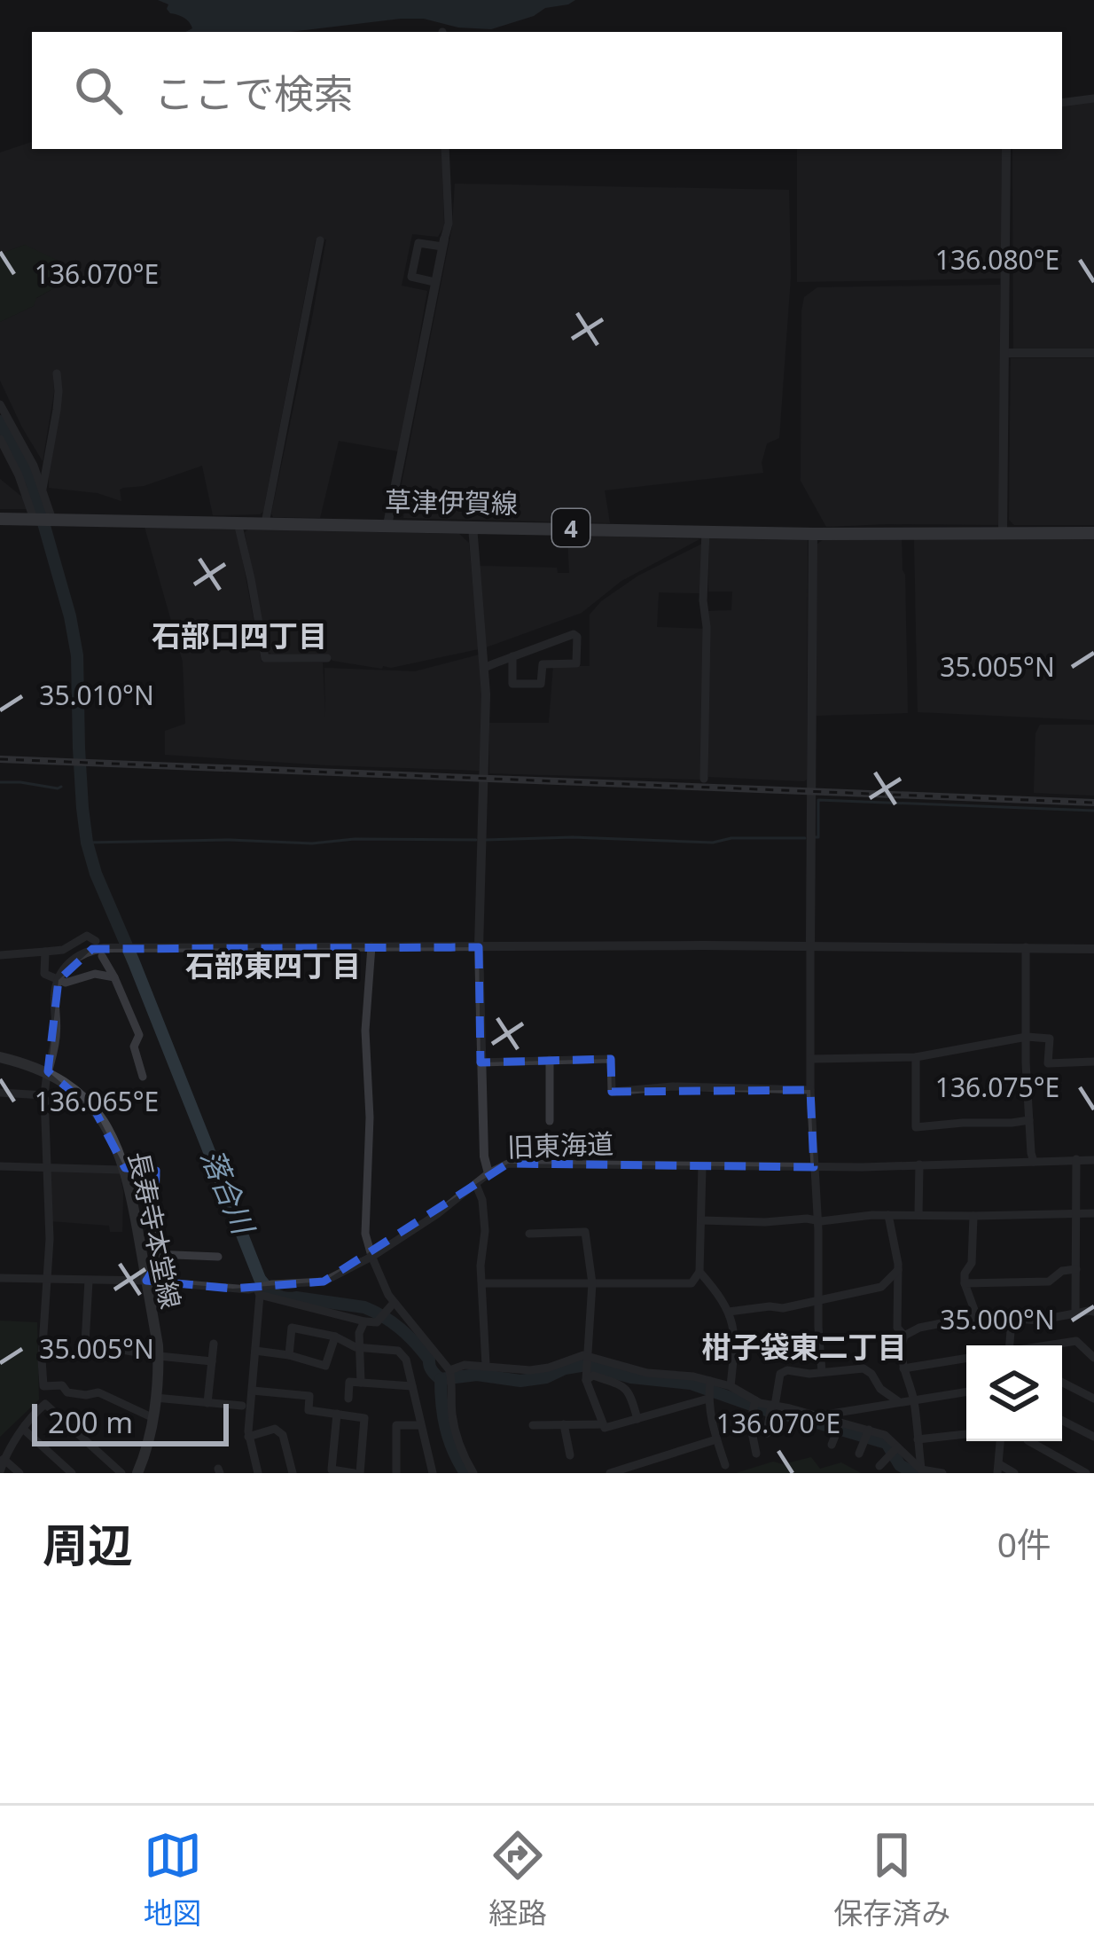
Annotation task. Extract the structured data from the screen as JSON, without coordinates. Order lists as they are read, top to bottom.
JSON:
{
  "streets": {
    "main road": ["草津伊賀線", "4", "長寿寺本堂線"],
    "street": ["旧東海道"]
  },
  "crossings": [
    ["旧東海道", "長寿寺本堂線"]
  ],
  "districts": ["石部口四丁目", "石部東四丁目", "柑子袋東二丁目"],
  "water": ["落合川"],
  "scale_bar": "200 m",
  "page": {
    "search": "ここで検索",
    "scale": "200 m",
    "heading": ["周辺", "0件"],
    "nav": ["地図", "経路", "保存済み"]
  },
  "coordinates": [
    "136.080°E",
    "136.070°E",
    "35.005°N",
    "35.010°N",
    "136.075°E",
    "136.065°E",
    "35.000°N"
  ]
}
